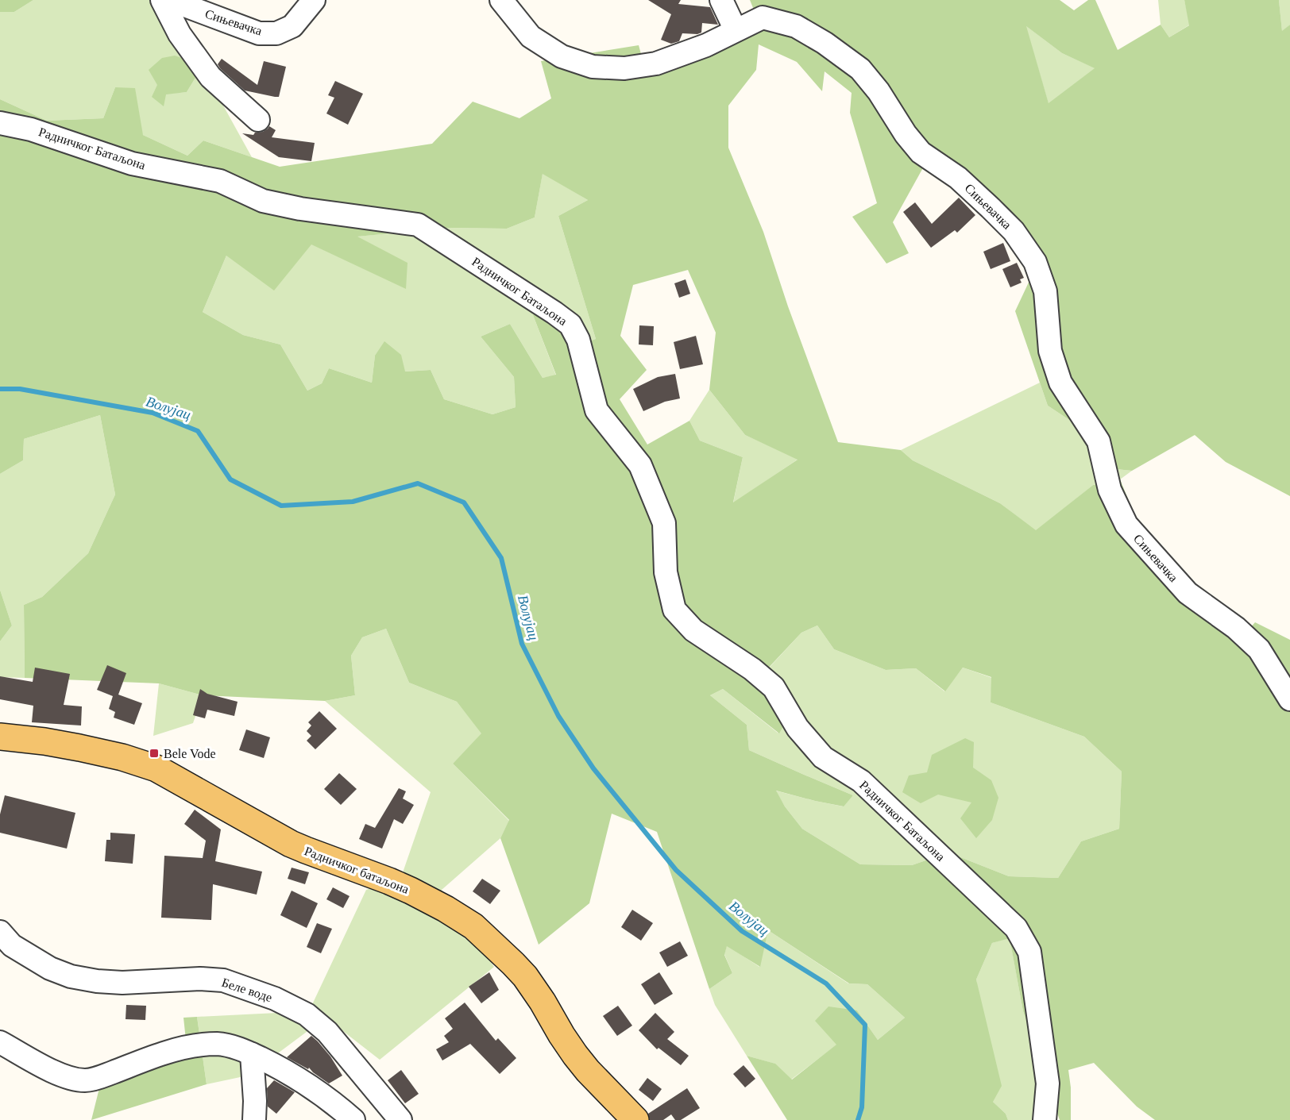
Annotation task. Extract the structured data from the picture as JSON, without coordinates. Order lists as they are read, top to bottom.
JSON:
{
  "streets": {
    "main road": ["Радничког батаљона"],
    "street": ["Сињевачка", "Радничког Батаљона", "Беле воде"]
  },
  "water": ["Волујац"],
  "places": {
    "transit": ["Bele Vode"]
  }
}
